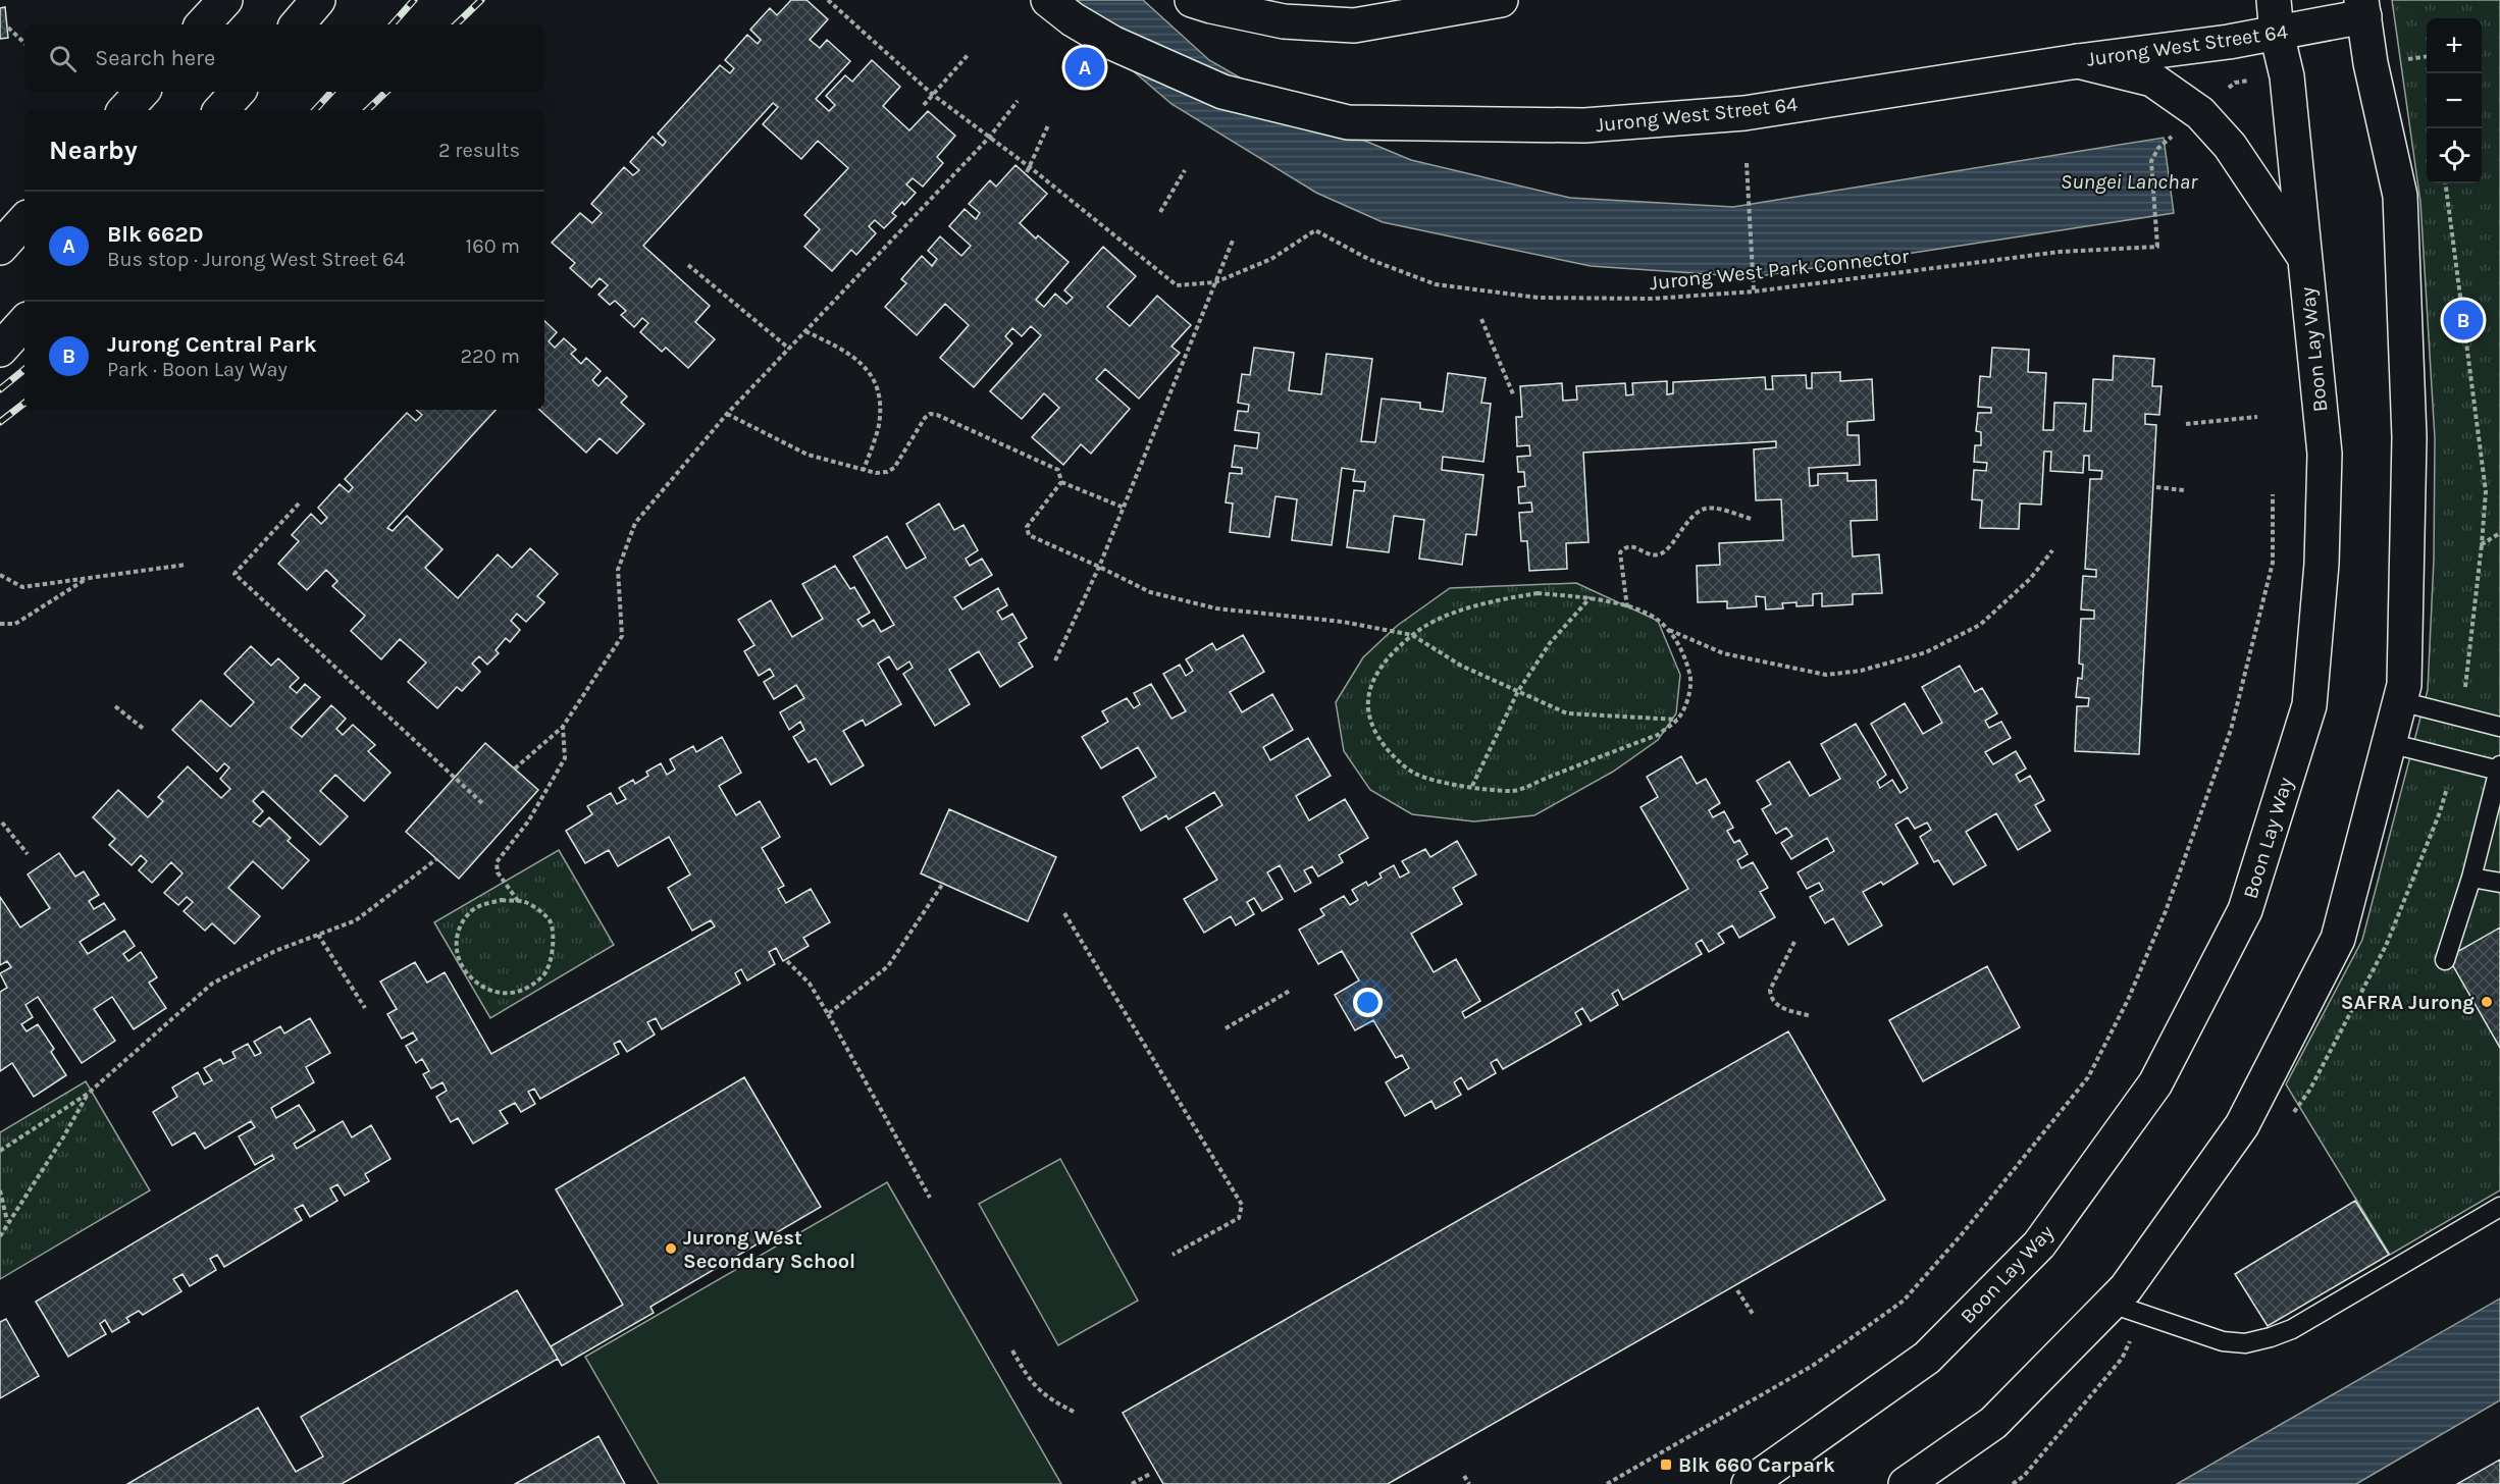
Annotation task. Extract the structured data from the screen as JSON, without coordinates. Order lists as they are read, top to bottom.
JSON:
{
  "streets": {
    "main road": ["Jurong West Street 64", "Boon Lay Way"],
    "path": ["Jurong West Park Connector"]
  },
  "crossings": [
    ["Jurong West Street 64", "Boon Lay Way"]
  ],
  "water": ["Sungei Lanchar"],
  "places": {
    "other": ["SAFRA Jurong", "Jurong West Secondary School"],
    "transit": ["Blk 660 Carpark"]
  },
  "page": {
    "map_buttons": ["+", "−"],
    "search": "Search here",
    "pins": ["A", "B"],
    "heading": ["Nearby", "2 results"],
    "list": [
      {
        "mark": "A",
        "name": "Blk 662D",
        "note": "Bus stop · Jurong West Street 64",
        "value": "160 m"
      },
      {
        "mark": "B",
        "name": "Jurong Central Park",
        "note": "Park · Boon Lay Way",
        "value": "220 m"
      }
    ]
  }
}
